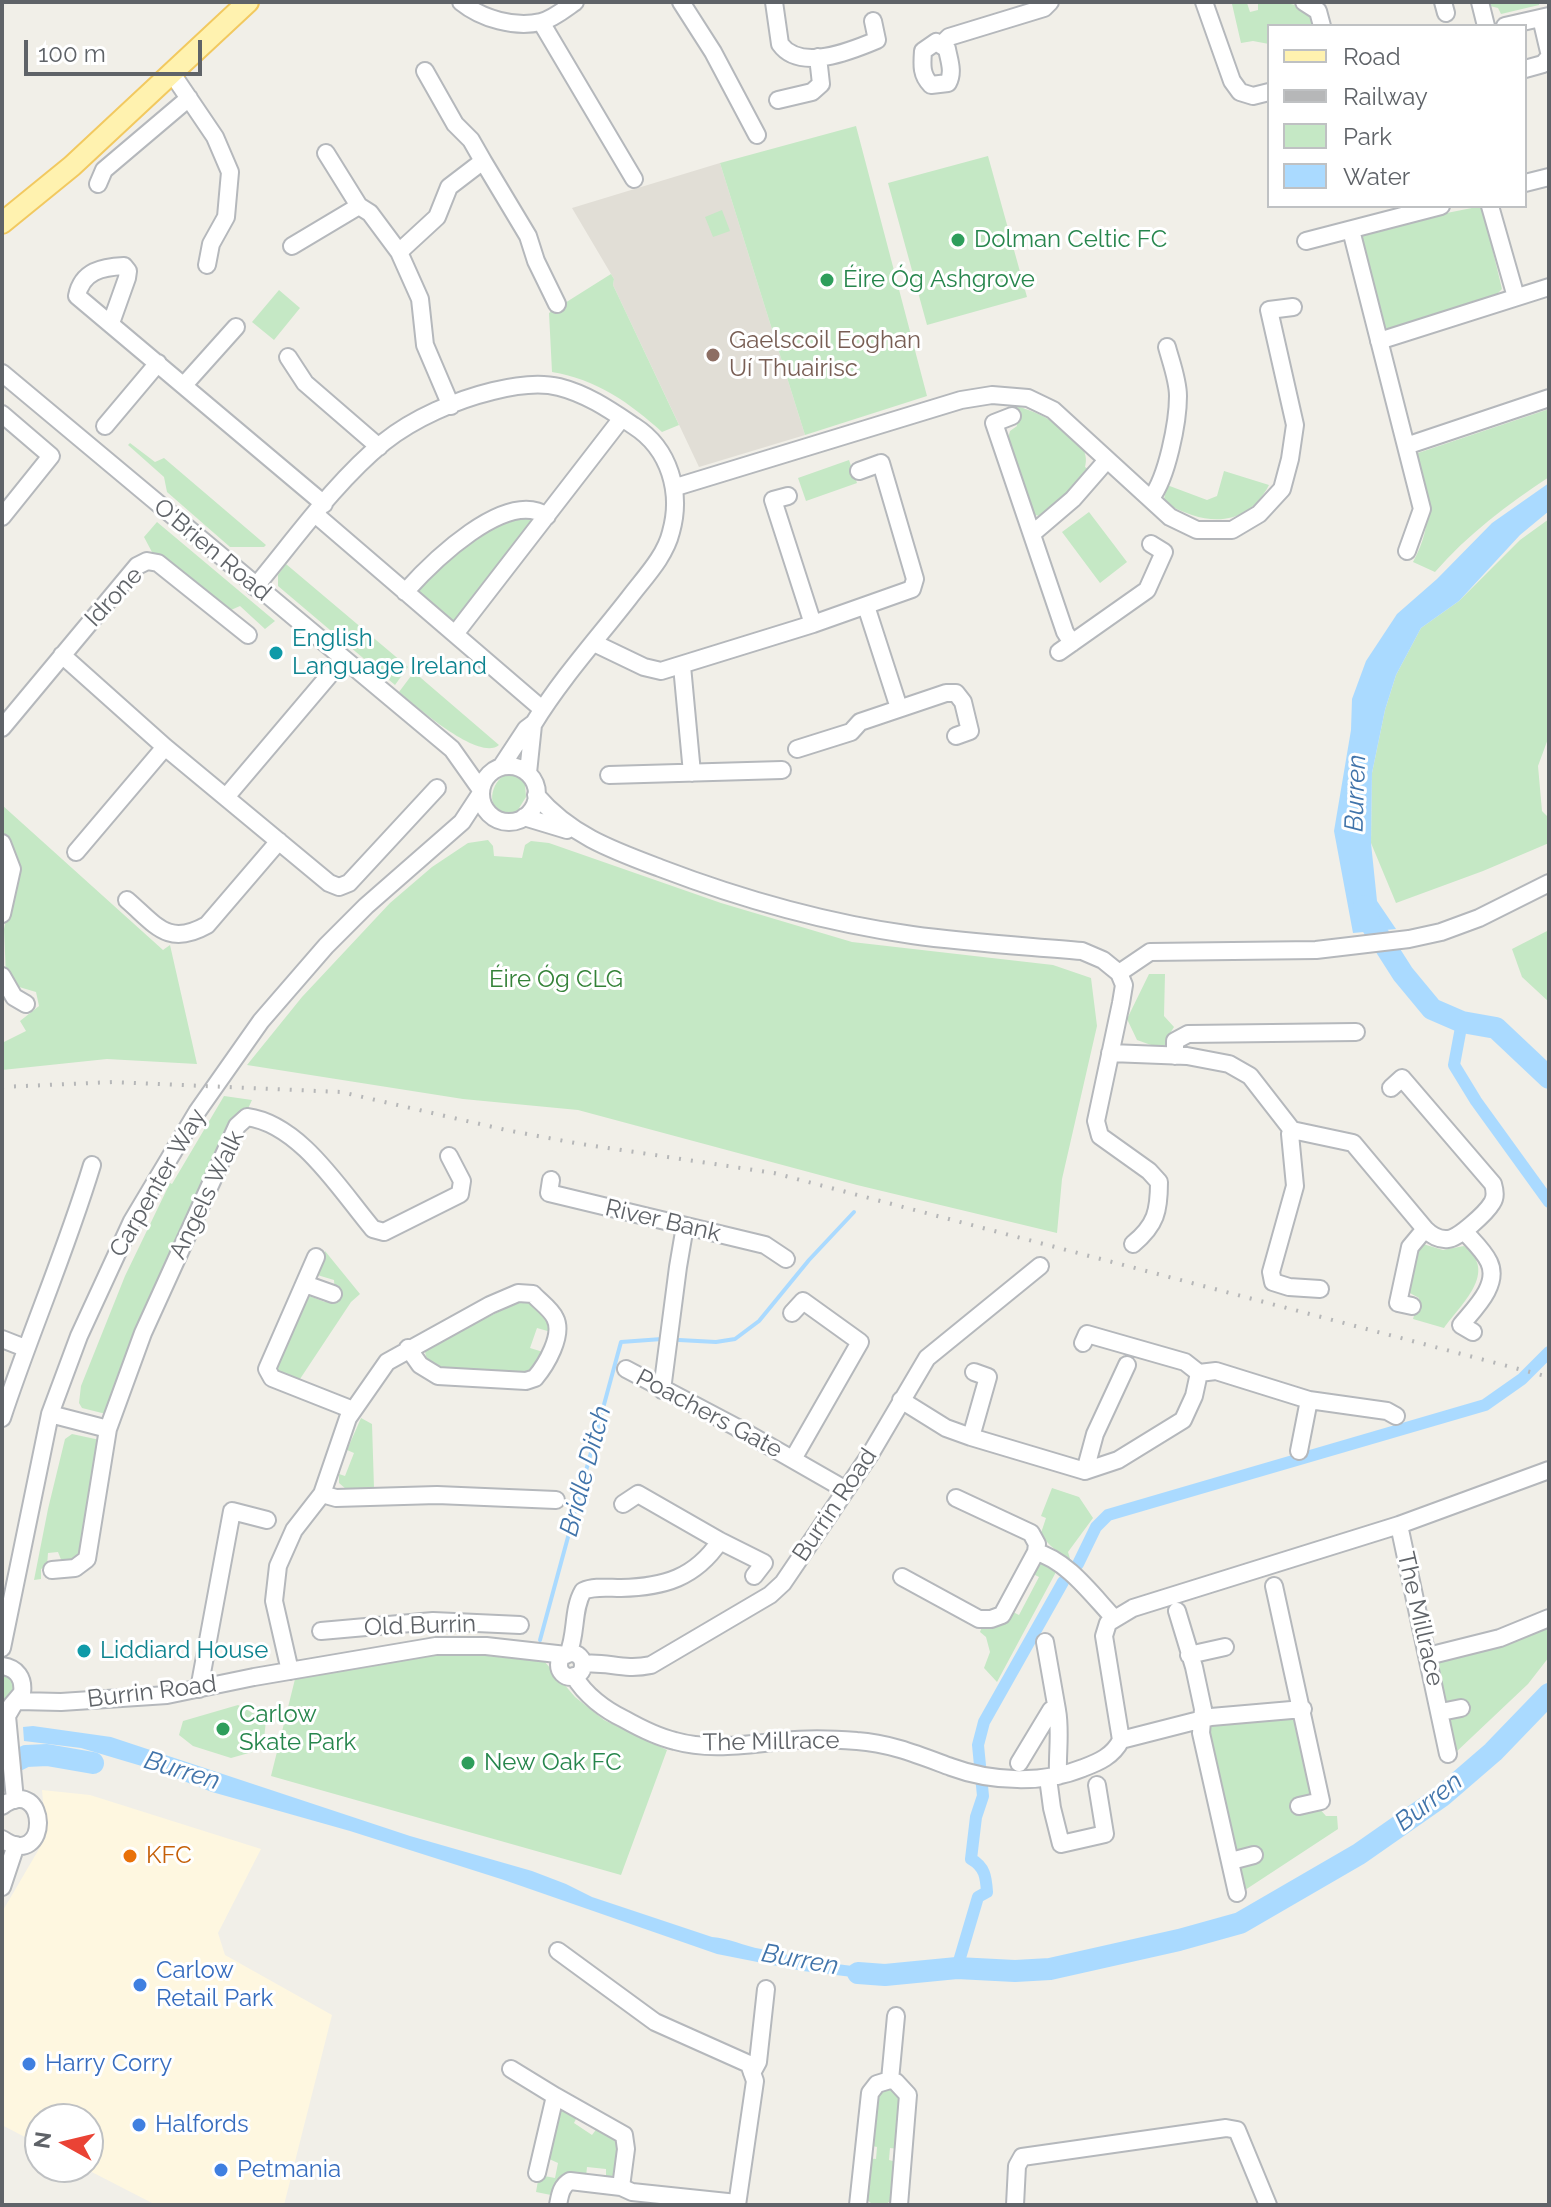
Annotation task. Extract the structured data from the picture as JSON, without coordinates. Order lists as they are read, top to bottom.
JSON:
{
  "streets": {
    "street": [
      "O'Brien Road",
      "Idrone",
      "Carpenter Way",
      "Angels Walk",
      "River Bank",
      "Poachers Gate",
      "Burrin Road",
      "The Millrace",
      "Old Burrin"
    ]
  },
  "crossings": [
    ["O'Brien Road", "Carpenter Way"],
    ["Carpenter Way", "Burrin Road"],
    ["Poachers Gate", "Burrin Road"],
    ["Burrin Road", "The Millrace"]
  ],
  "water": ["Burren", "Bridle Ditch"],
  "parks": ["Éire Óg CLG"],
  "places": [
    "Dolman Celtic FC",
    "Éire Óg Ashgrove",
    "Gaelscoil Eoghan Uí Thuairisc",
    "English Language Ireland",
    "Liddiard House",
    "Carlow Skate Park",
    "New Oak FC",
    "KFC",
    "Carlow Retail Park",
    "Harry Corry",
    "Halfords",
    "Petmania"
  ],
  "legend": [
    "Road",
    "Railway",
    "Park",
    "Water"
  ],
  "scale_bar": "100 m",
  "north": "left"
}
